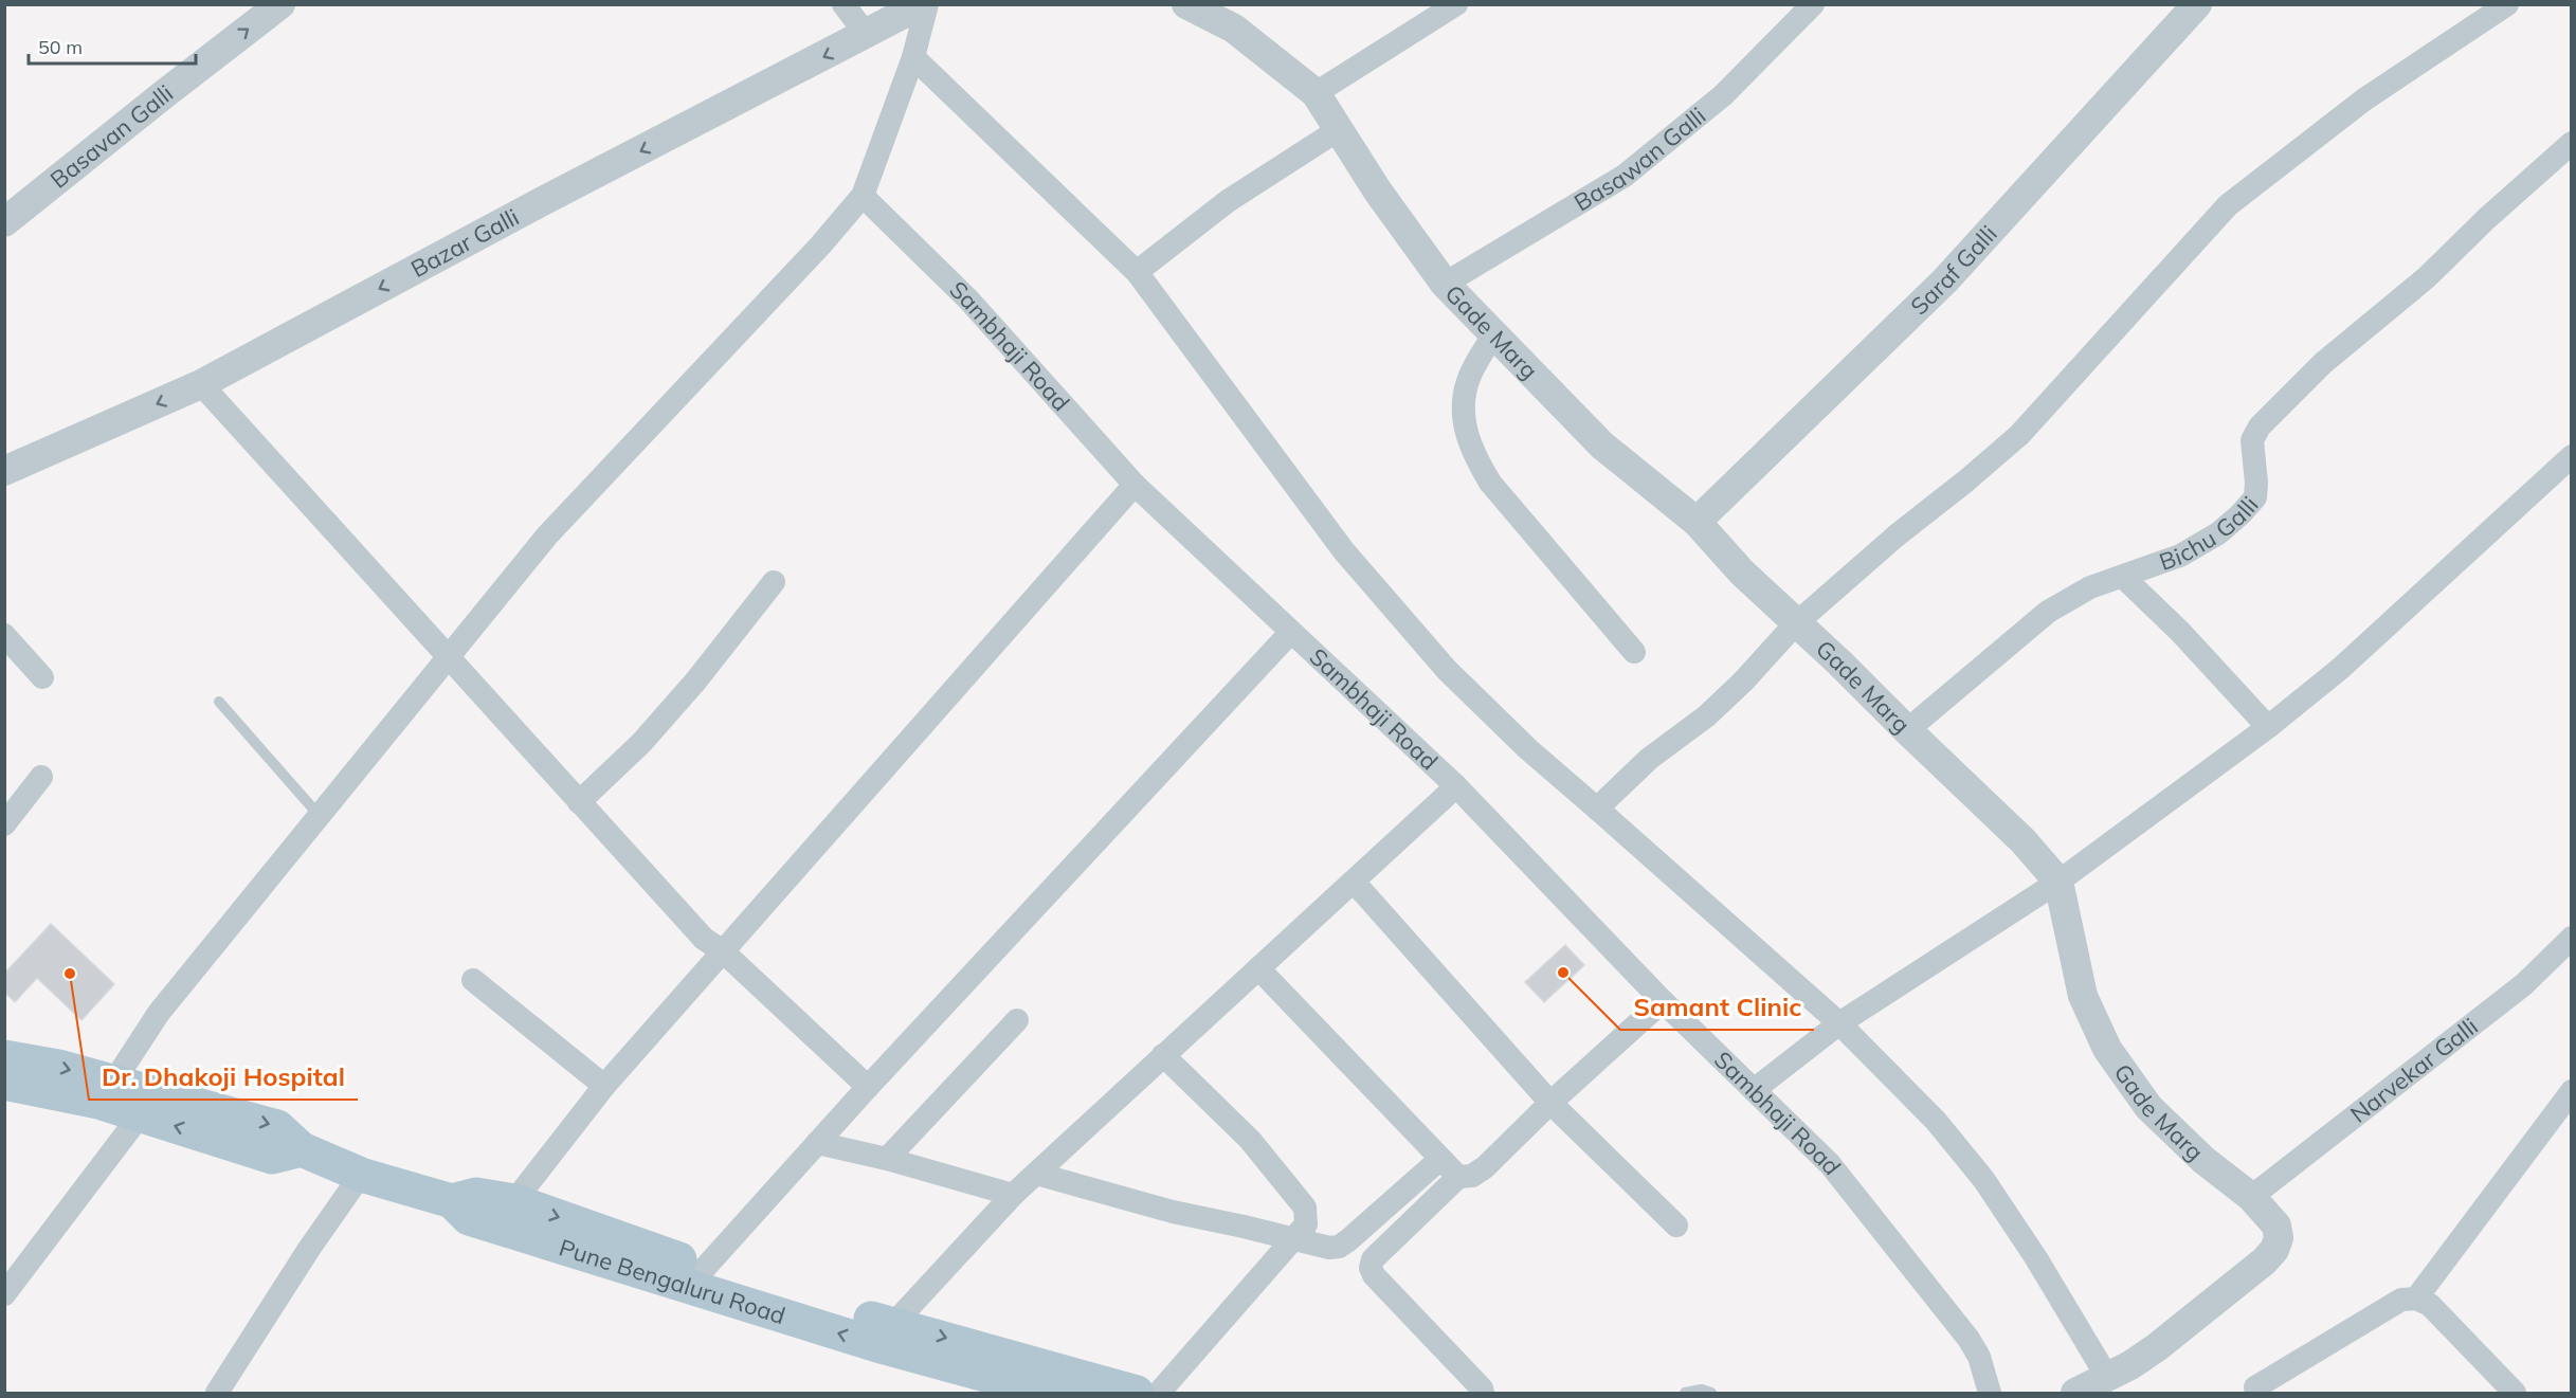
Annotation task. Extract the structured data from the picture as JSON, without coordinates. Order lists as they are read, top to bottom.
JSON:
{
  "streets": {
    "main road": ["Pune Bengaluru Road"],
    "street": [
      "Basavan Galli",
      "Basawan Galli",
      "Bazar Galli",
      "Saraf Galli",
      "Gade Marg",
      "Sambhaji Road",
      "Bichu Galli",
      "Narvekar Galli"
    ]
  },
  "crossings": [
    ["Basawan Galli", "Gade Marg"],
    ["Saraf Galli", "Gade Marg"],
    ["Gade Marg", "Bichu Galli"],
    ["Gade Marg", "Narvekar Galli"]
  ],
  "one_way": ["Basavan Galli"],
  "places": ["Samant Clinic", "Dr. Dhakoji Hospital"],
  "scale_bar": "50 m"
}
